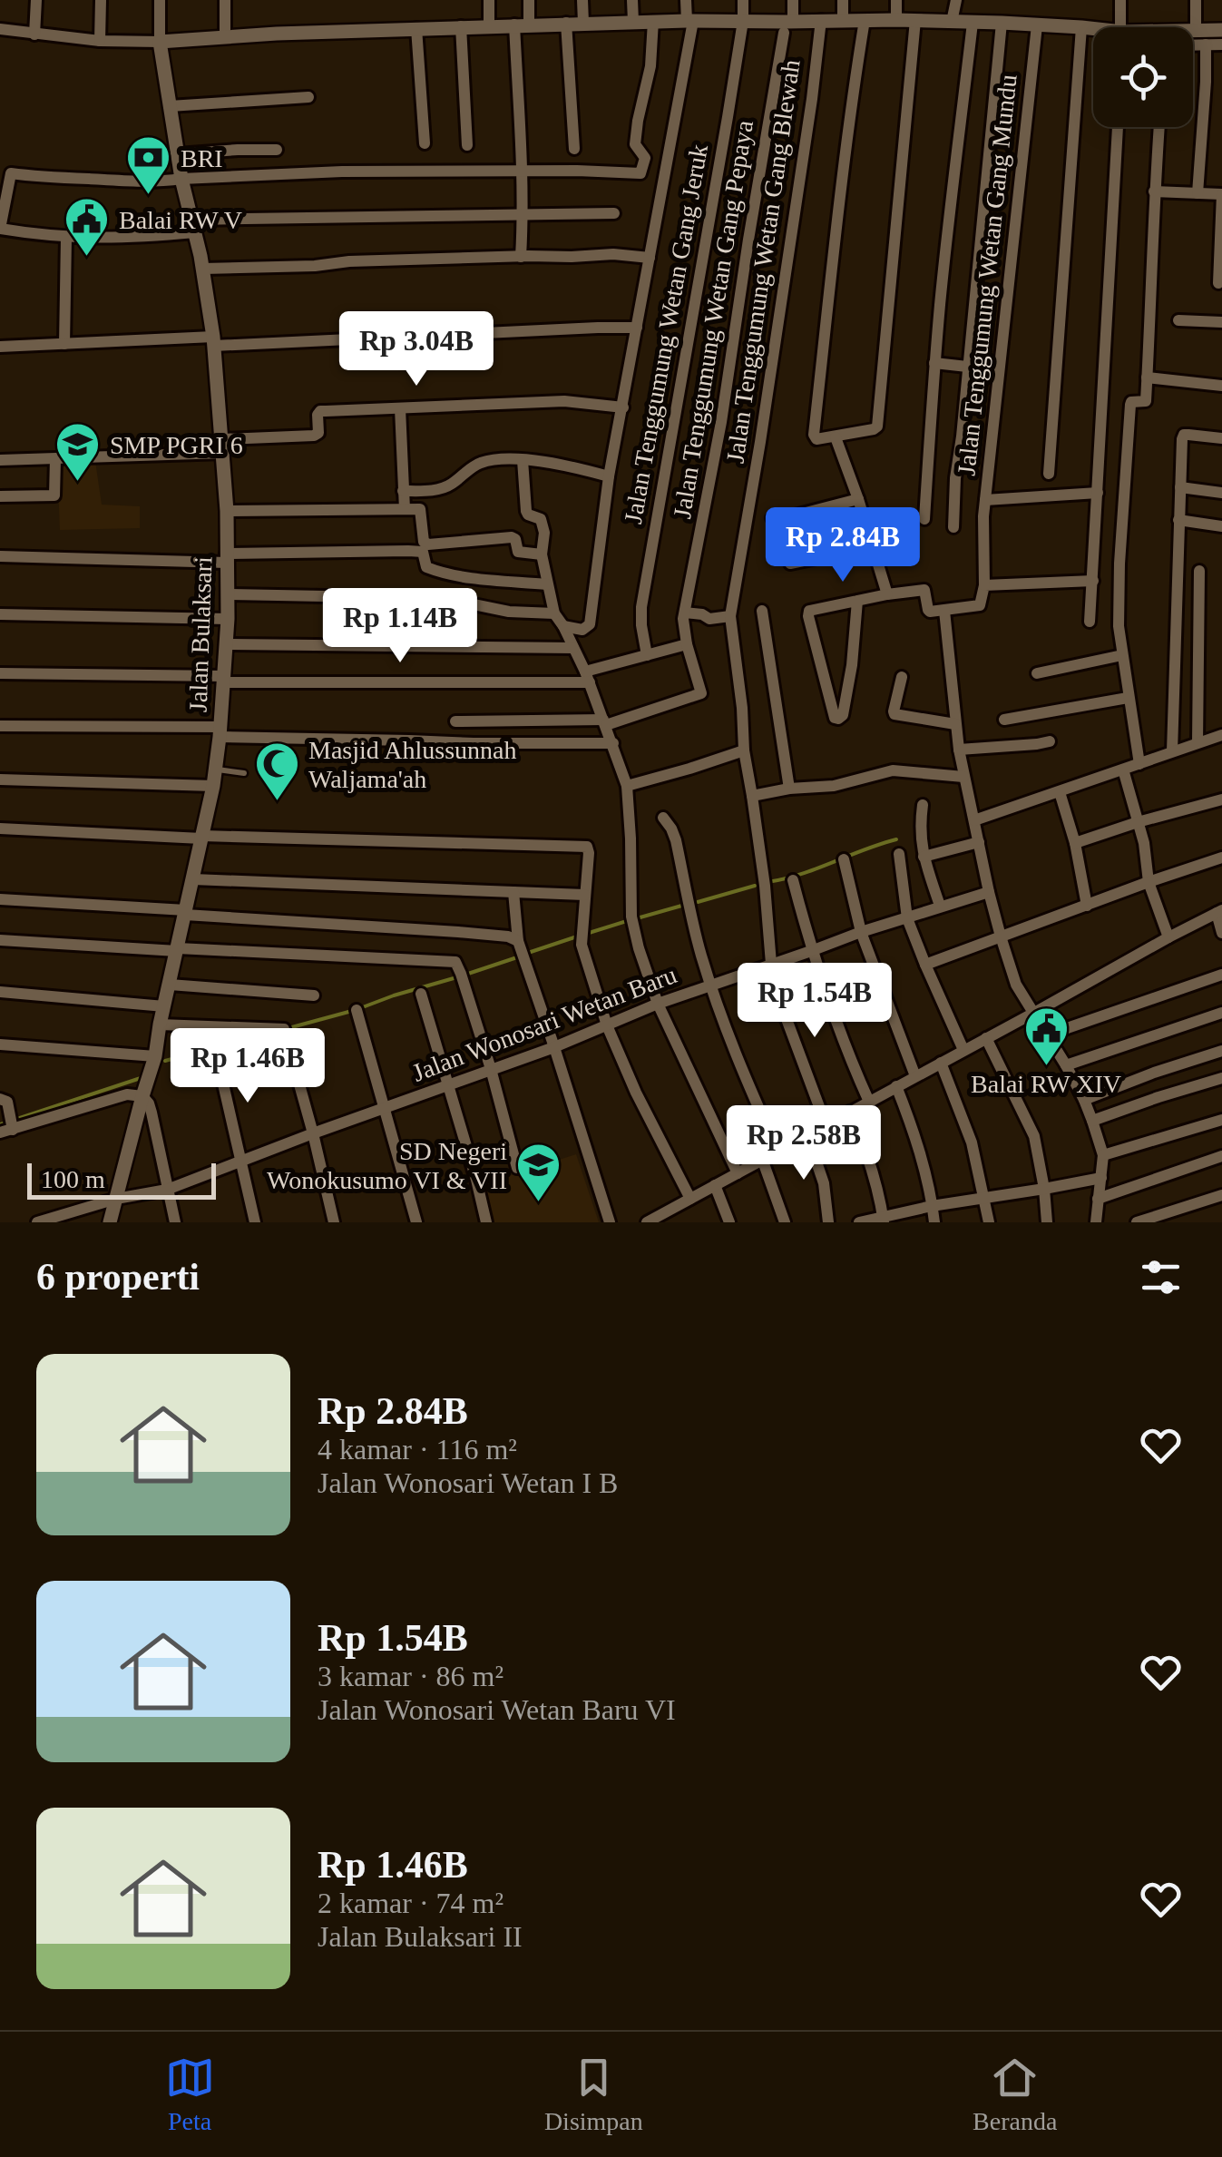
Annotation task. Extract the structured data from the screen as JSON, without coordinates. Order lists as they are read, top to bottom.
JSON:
{
  "streets": {
    "street": [
      "Jalan Tenggumung Wetan Gang Blewah",
      "Jalan Tenggumung Wetan Gang Mundu",
      "Jalan Tenggumung Wetan Gang Pepaya",
      "Jalan Tenggumung Wetan Gang Jeruk",
      "Jalan Bulaksari",
      "Jalan Wonosari Wetan Baru"
    ]
  },
  "crossings": [
    ["Jalan Tenggumung Wetan Gang Blewah", "Jalan Wonosari Wetan Baru"],
    ["Jalan Bulaksari", "Jalan Wonosari Wetan Baru"]
  ],
  "places": {
    "bank": ["BRI"],
    "public building": ["Balai RW V", "Balai RW XIV"],
    "school or university": ["SMP PGRI 6", "SD Negeri Wonokusumo VI & VII"],
    "mosque": ["Masjid Ahlussunnah Waljama'ah"]
  },
  "scale_bar": "100 m",
  "page": {
    "price": [
      "Rp 3.04B",
      "Rp 2.84B",
      "Rp 1.14B",
      "Rp 1.54B",
      "Rp 1.46B",
      "Rp 2.58B"
    ],
    "scale": "100 m",
    "heading": "6 properti",
    "list": [
      {
        "name": "Rp 2.84B",
        "note": "4 kamar · 116 m² · Jalan Wonosari Wetan I B"
      },
      {
        "name": "Rp 1.54B",
        "note": "3 kamar · 86 m² · Jalan Wonosari Wetan Baru VI"
      },
      {
        "name": "Rp 1.46B",
        "note": "2 kamar · 74 m² · Jalan Bulaksari II"
      }
    ],
    "tabs": ["Peta", "Disimpan", "Beranda"]
  }
}
